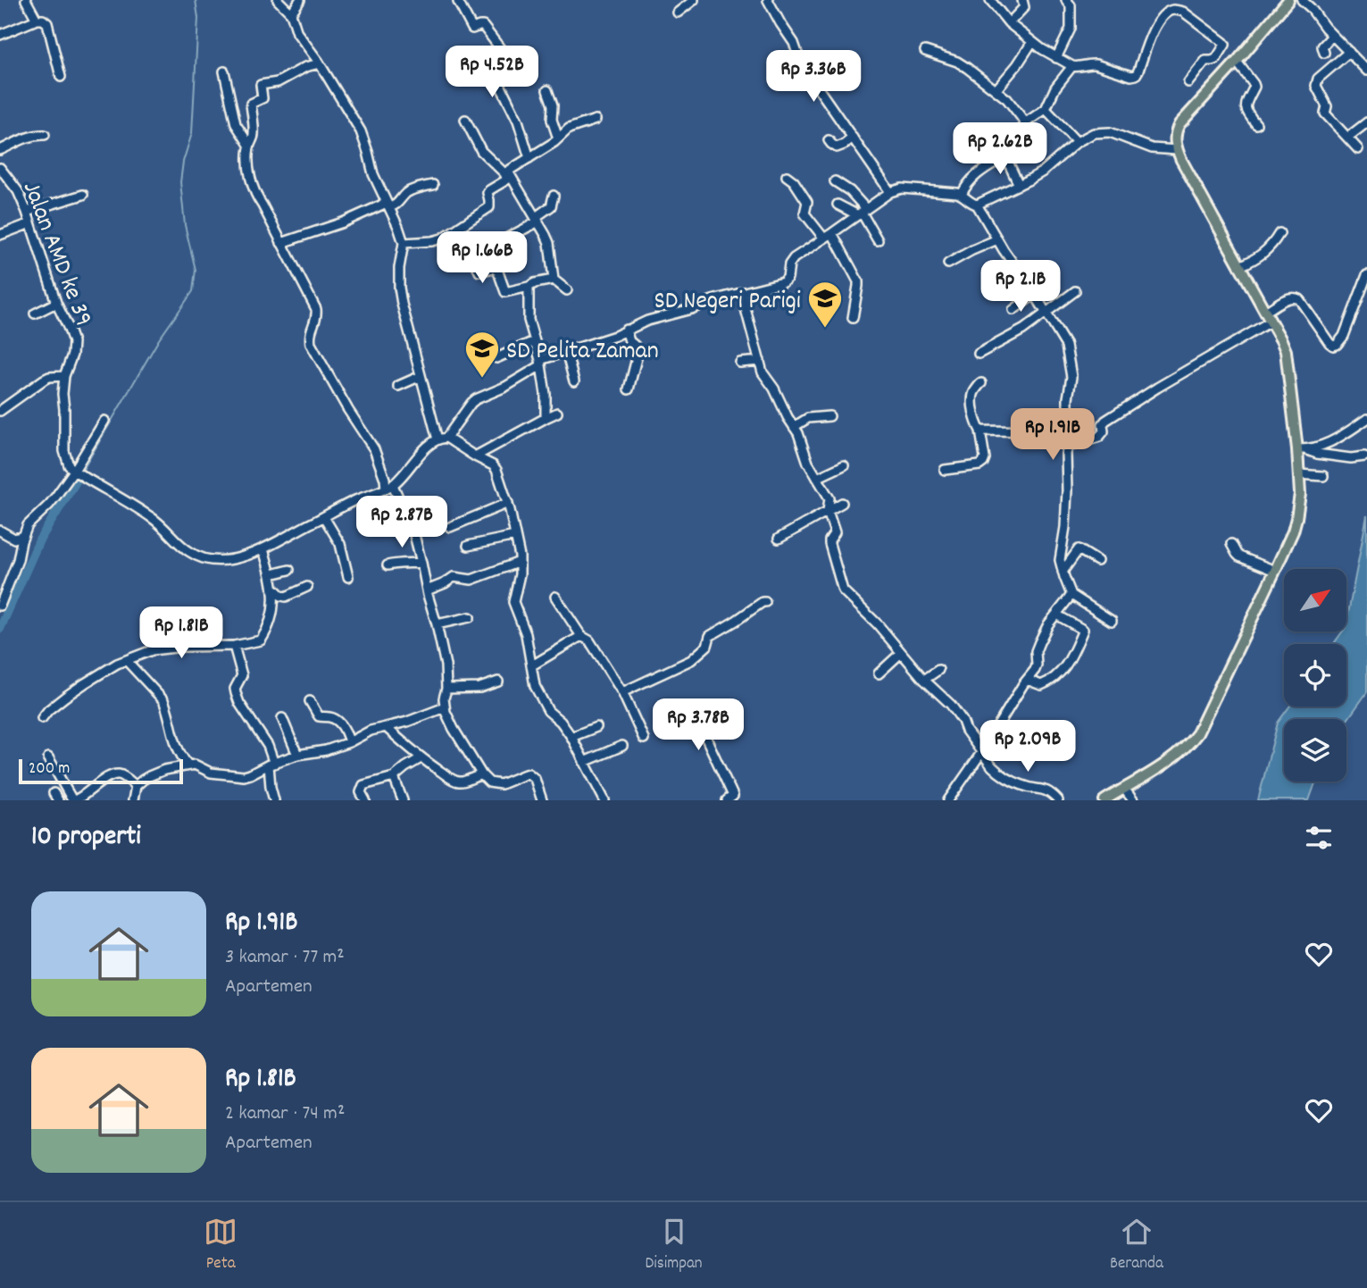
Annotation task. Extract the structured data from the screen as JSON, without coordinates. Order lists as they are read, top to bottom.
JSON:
{
  "streets": {
    "street": ["Jalan AMD ke 39"]
  },
  "places": {
    "school or university": ["SD Negeri Parigi", "SD Pelita Zaman"]
  },
  "scale_bar": "200 m",
  "north": "top right",
  "page": {
    "price": [
      "Rp 4.52B",
      "Rp 3.36B",
      "Rp 2.62B",
      "Rp 1.66B",
      "Rp 2.1B",
      "Rp 1.91B",
      "Rp 2.87B",
      "Rp 1.81B",
      "Rp 3.78B",
      "Rp 2.09B"
    ],
    "scale": "200 m",
    "heading": "10 properti",
    "list": [
      {
        "name": "Rp 1.91B",
        "note": "3 kamar · 77 m² · Apartemen"
      },
      {
        "name": "Rp 1.81B",
        "note": "2 kamar · 74 m² · Apartemen"
      }
    ],
    "tabs": ["Peta", "Disimpan", "Beranda"]
  }
}
